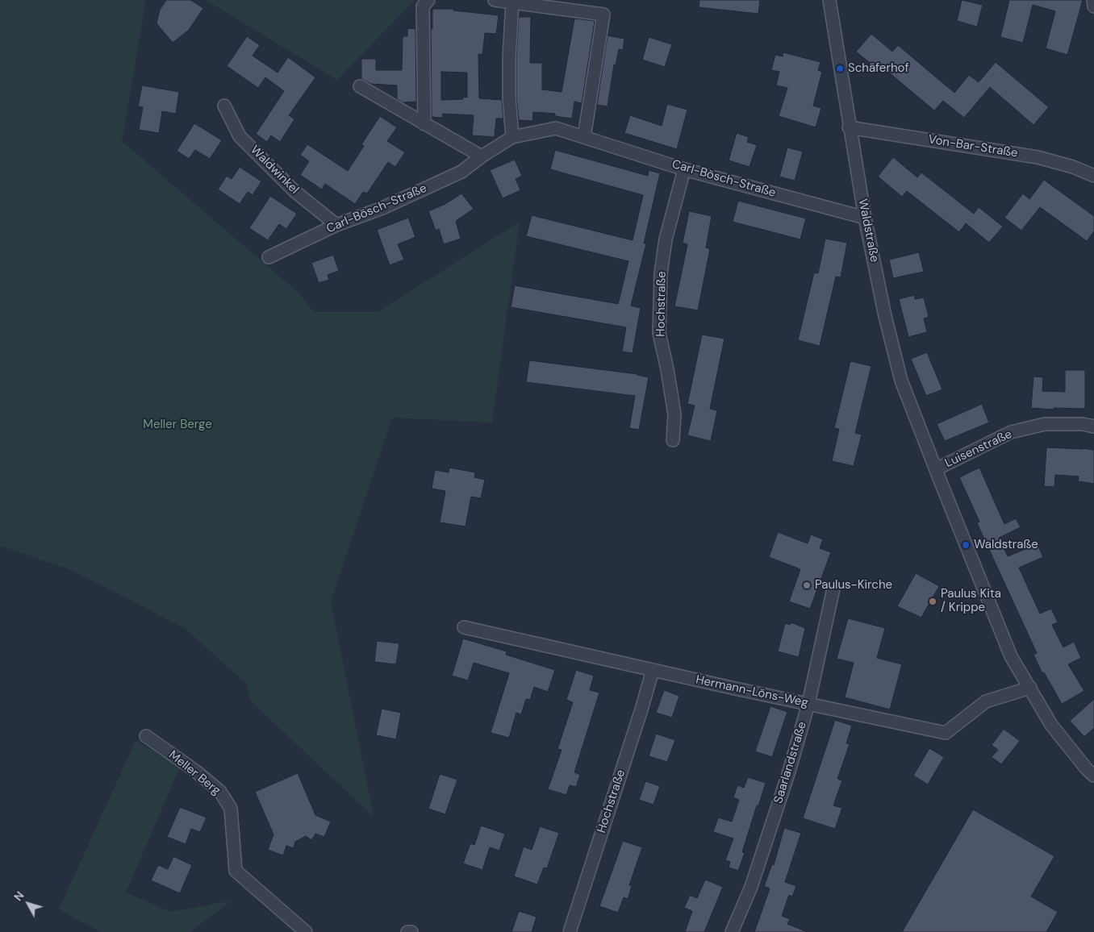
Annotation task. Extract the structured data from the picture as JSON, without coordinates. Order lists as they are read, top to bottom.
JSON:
{
  "streets": {
    "street": [
      "Von-Bar-Straße",
      "Waldwinkel",
      "Carl-Bösch-Straße",
      "Waldstraße",
      "Hochstraße",
      "Luisenstraße",
      "Hermann-Löns-Weg",
      "Saarlandstraße",
      "Meller Berg"
    ]
  },
  "crossings": [
    ["Von-Bar-Straße", "Waldstraße"],
    ["Waldwinkel", "Carl-Bösch-Straße"],
    ["Carl-Bösch-Straße", "Waldstraße"],
    ["Carl-Bösch-Straße", "Hochstraße"],
    ["Waldstraße", "Luisenstraße"],
    ["Waldstraße", "Hermann-Löns-Weg"],
    ["Hochstraße", "Hermann-Löns-Weg"],
    ["Hermann-Löns-Weg", "Saarlandstraße"]
  ],
  "parks": ["Meller Berge"],
  "places": [
    "Schäferhof",
    "Waldstraße",
    "Paulus-Kirche",
    "Paulus Kita / Krippe"
  ],
  "north": "top left"
}
